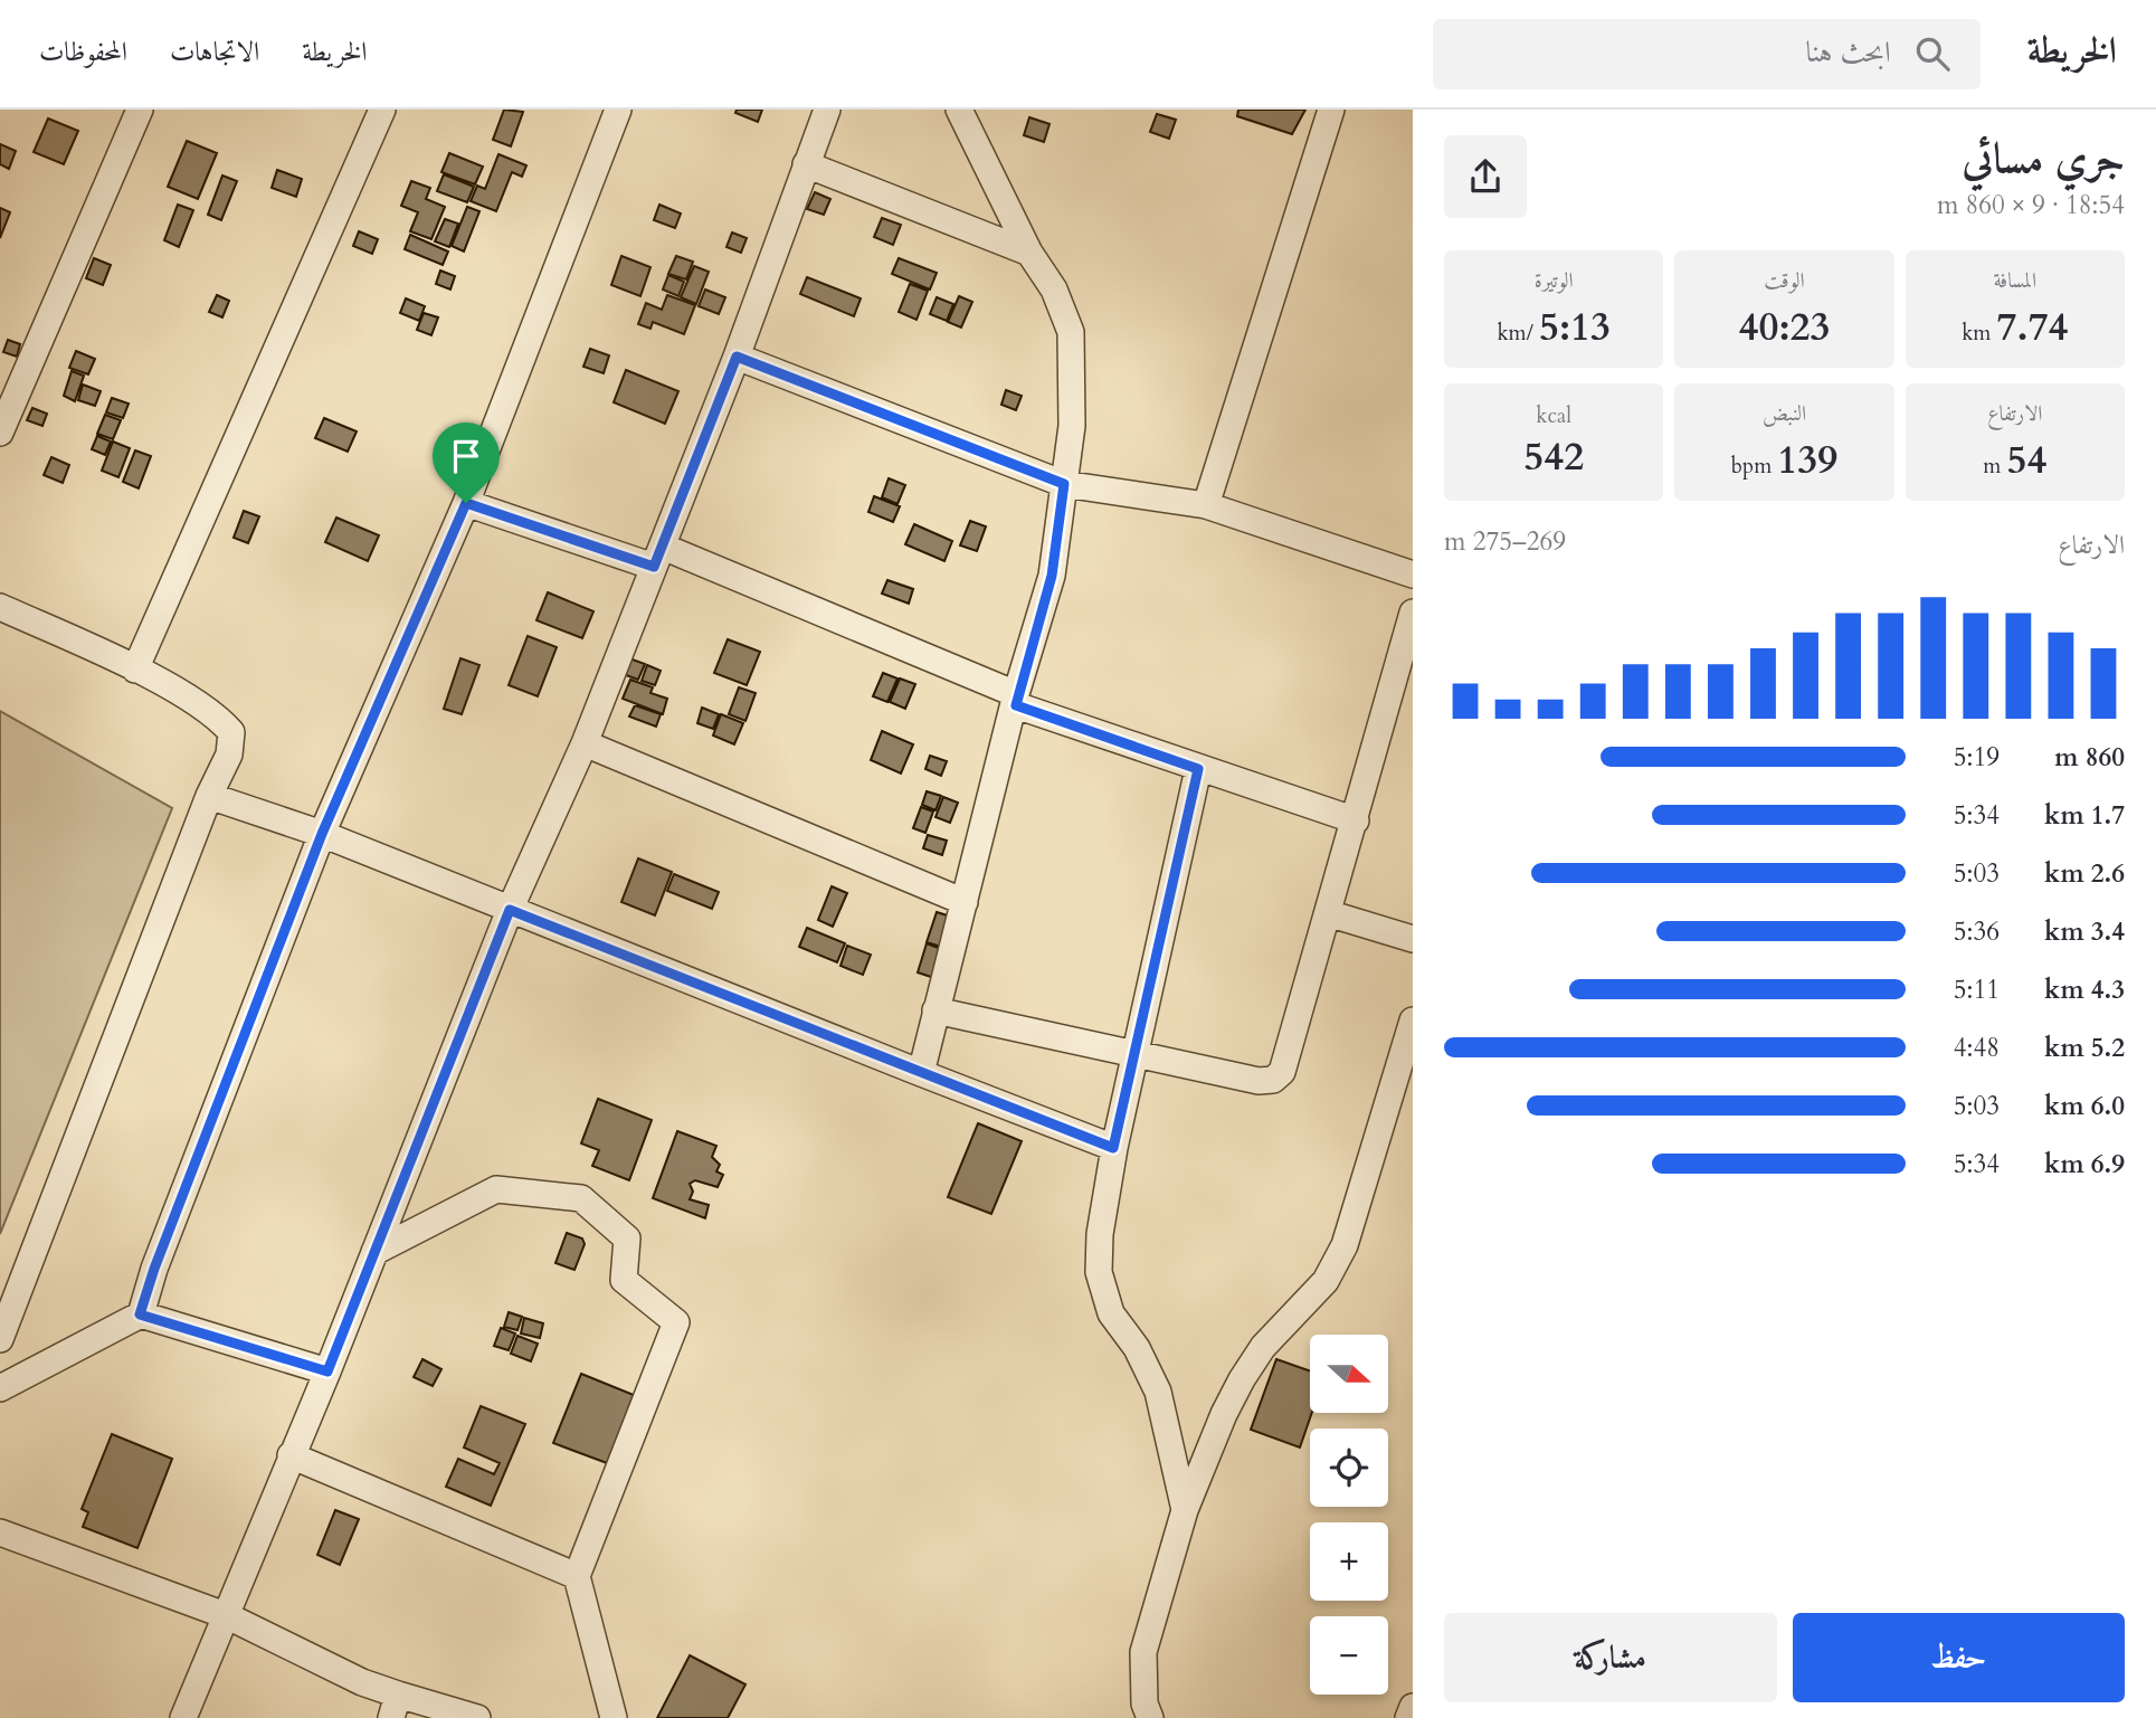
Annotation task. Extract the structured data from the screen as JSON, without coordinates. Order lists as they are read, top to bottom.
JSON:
{
  "north": "right",
  "page": {
    "header": "الخريطة",
    "search": "ابحث هنا",
    "nav": ["الخريطة", "الاتجاهات", "المحفوظات"],
    "heading": ["جري مسائي", "18:54 · 9 × 860 m"],
    "stats": [
      ["المسافة", "7.74 km"],
      ["الوقت", "40:23"],
      ["الوتيرة", "5:13 /km"],
      ["الارتفاع", "54 m"],
      ["النبض", "139 bpm"],
      ["kcal", "542"]
    ],
    "chart": ["الارتفاع", "269–275 m"],
    "list": [
      {
        "name": "860 m",
        "note": "5:19"
      },
      {
        "name": "1.7 km",
        "note": "5:34"
      },
      {
        "name": "2.6 km",
        "note": "5:03"
      },
      {
        "name": "3.4 km",
        "note": "5:36"
      },
      {
        "name": "4.3 km",
        "note": "5:11"
      },
      {
        "name": "5.2 km",
        "note": "4:48"
      },
      {
        "name": "6.0 km",
        "note": "5:03"
      },
      {
        "name": "6.9 km",
        "note": "5:34"
      }
    ],
    "map_buttons": ["+", "−"],
    "buttons": ["حفظ", "مشاركة"]
  }
}
